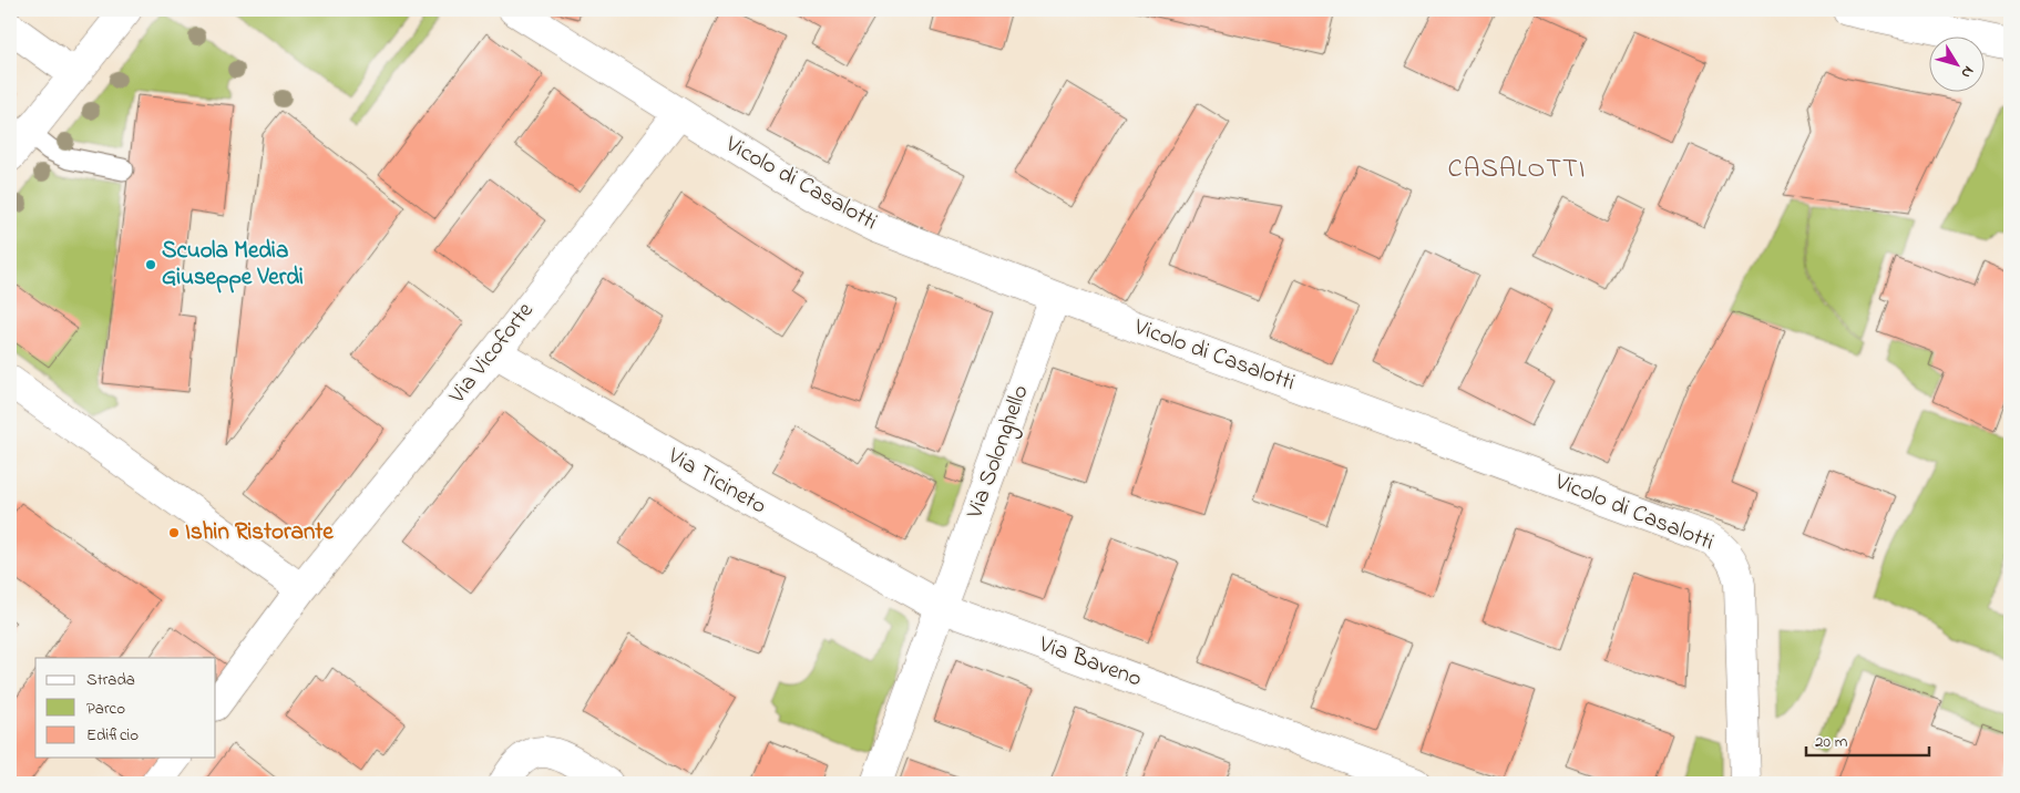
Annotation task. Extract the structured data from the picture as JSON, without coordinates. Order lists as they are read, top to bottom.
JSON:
{
  "streets": {
    "street": [
      "Vicolo di Casalotti",
      "Via Vicoforte",
      "Via Solonghello",
      "Via Ticineto",
      "Via Baveno"
    ]
  },
  "crossings": [
    ["Vicolo di Casalotti", "Via Vicoforte"],
    ["Vicolo di Casalotti", "Via Solonghello"],
    ["Via Vicoforte", "Via Ticineto"],
    ["Via Solonghello", "Via Ticineto"],
    ["Via Solonghello", "Via Baveno"],
    ["Via Ticineto", "Via Baveno"]
  ],
  "districts": ["CASALOTTI"],
  "places": ["Scuola Media Giuseppe Verdi", "Ishin Ristorante"],
  "legend": ["Strada", "Parco", "Edificio"],
  "scale_bar": "20 m",
  "north": "bottom right"
}
